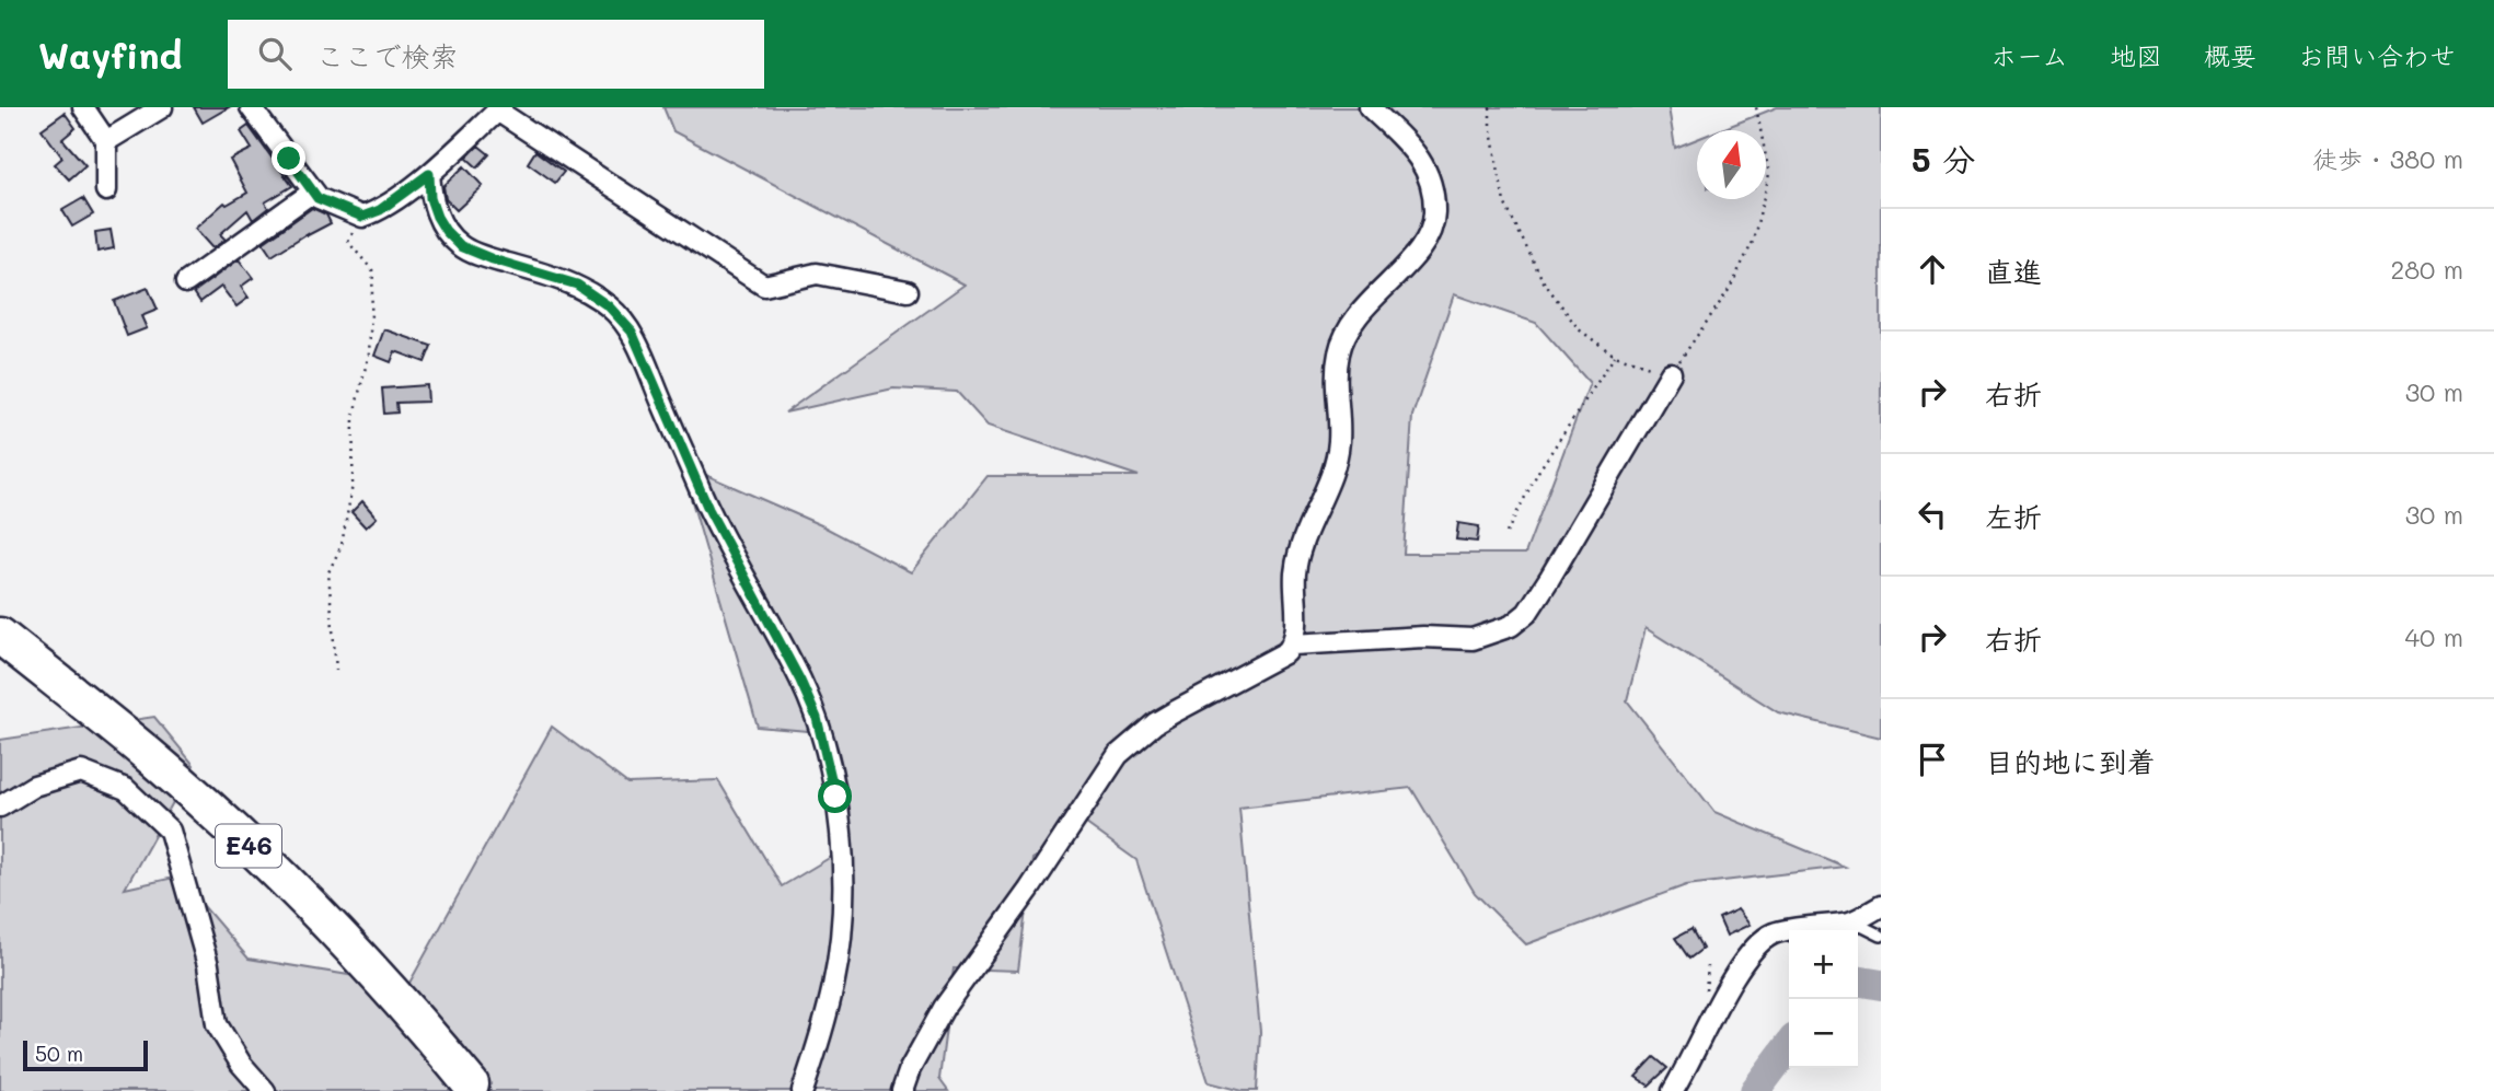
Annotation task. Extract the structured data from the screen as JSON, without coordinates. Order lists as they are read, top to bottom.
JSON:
{
  "streets": {
    "highway": ["E46"]
  },
  "scale_bar": "50 m",
  "north": "top",
  "page": {
    "header": "Wayfind",
    "search": "ここで検索",
    "nav": [
      "ホーム",
      "地図",
      "概要",
      "お問い合わせ"
    ],
    "heading": ["5 分", "徒歩 · 380 m"],
    "list": [
      ["直進", "280 m"],
      ["右折", "30 m"],
      ["左折", "30 m"],
      ["右折", "40 m"],
      "目的地に到着"
    ],
    "map_buttons": ["+", "−"],
    "scale": "50 m"
  }
}
